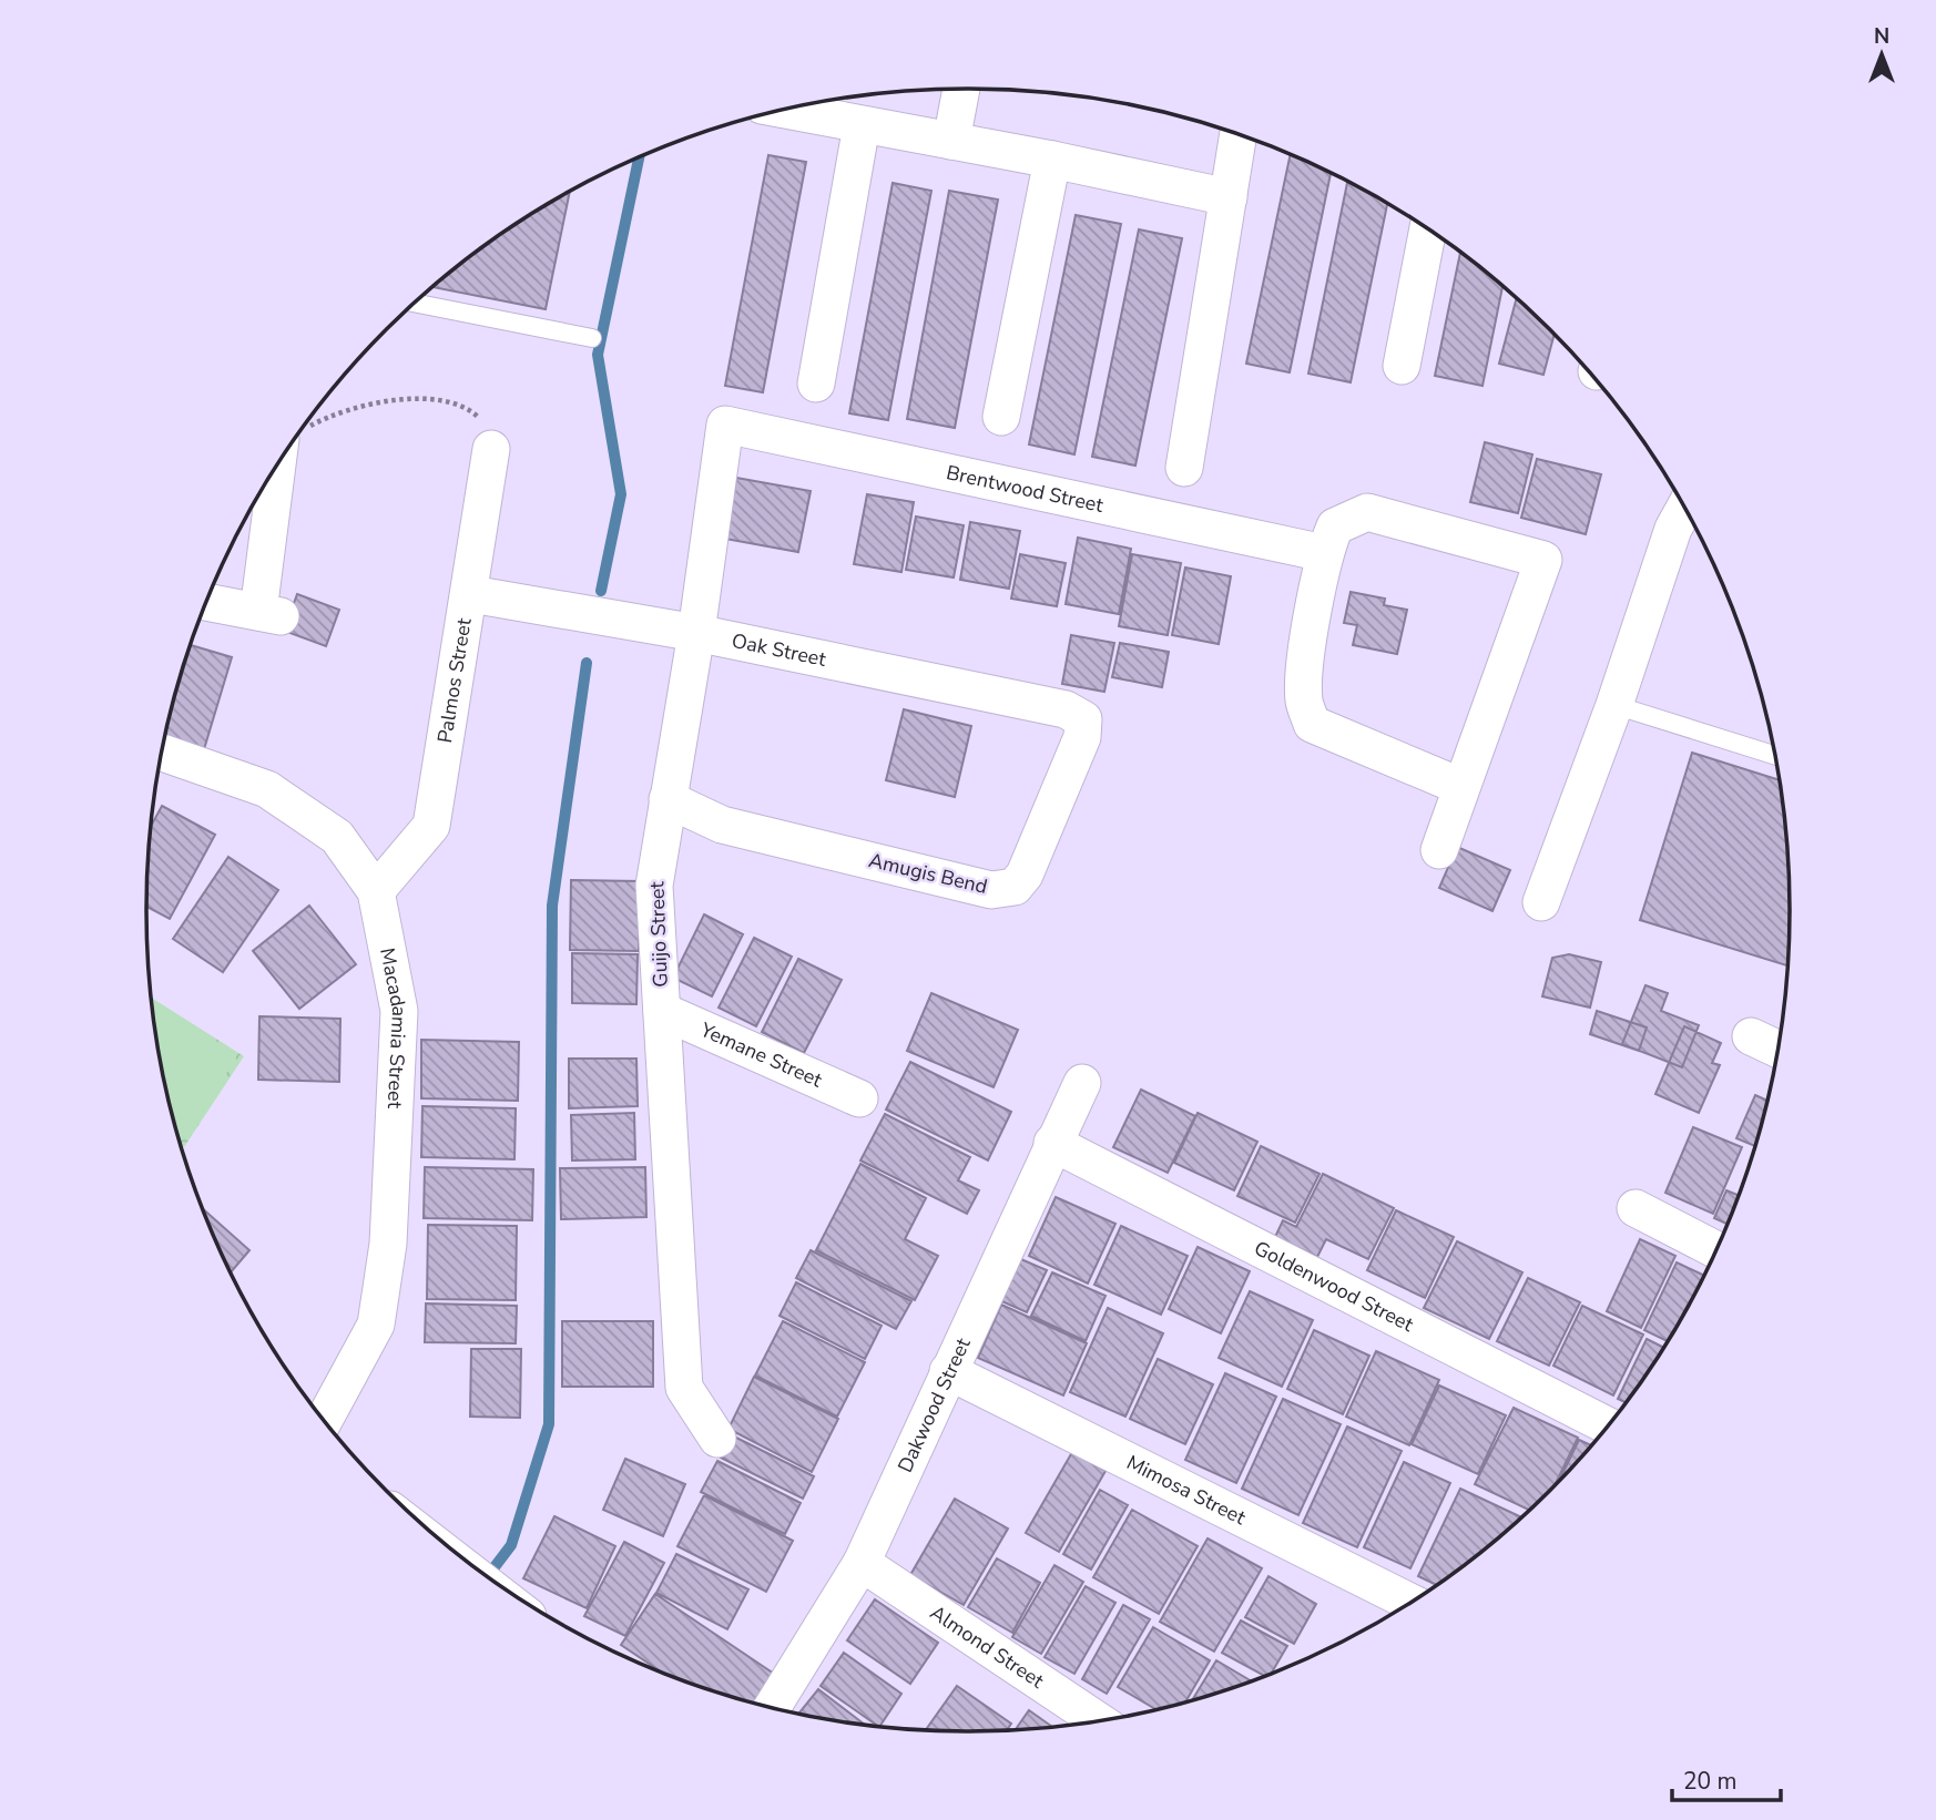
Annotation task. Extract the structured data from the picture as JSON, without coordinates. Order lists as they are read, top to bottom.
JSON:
{
  "streets": {
    "street": [
      "Brentwood Street",
      "Oak Street",
      "Palmos Street",
      "Amugis Bend",
      "Guijo Street",
      "Macadamia Street",
      "Yemane Street",
      "Goldenwood Street",
      "Dakwood Street",
      "Mimosa Street",
      "Almond Street"
    ]
  },
  "crossings": [
    ["Brentwood Street", "Guijo Street"],
    ["Oak Street", "Palmos Street"],
    ["Oak Street", "Amugis Bend"],
    ["Oak Street", "Guijo Street"],
    ["Palmos Street", "Macadamia Street"],
    ["Amugis Bend", "Guijo Street"],
    ["Guijo Street", "Yemane Street"],
    ["Goldenwood Street", "Dakwood Street"],
    ["Dakwood Street", "Mimosa Street"],
    ["Dakwood Street", "Almond Street"]
  ],
  "scale_bar": "20 m",
  "north": "top"
}
